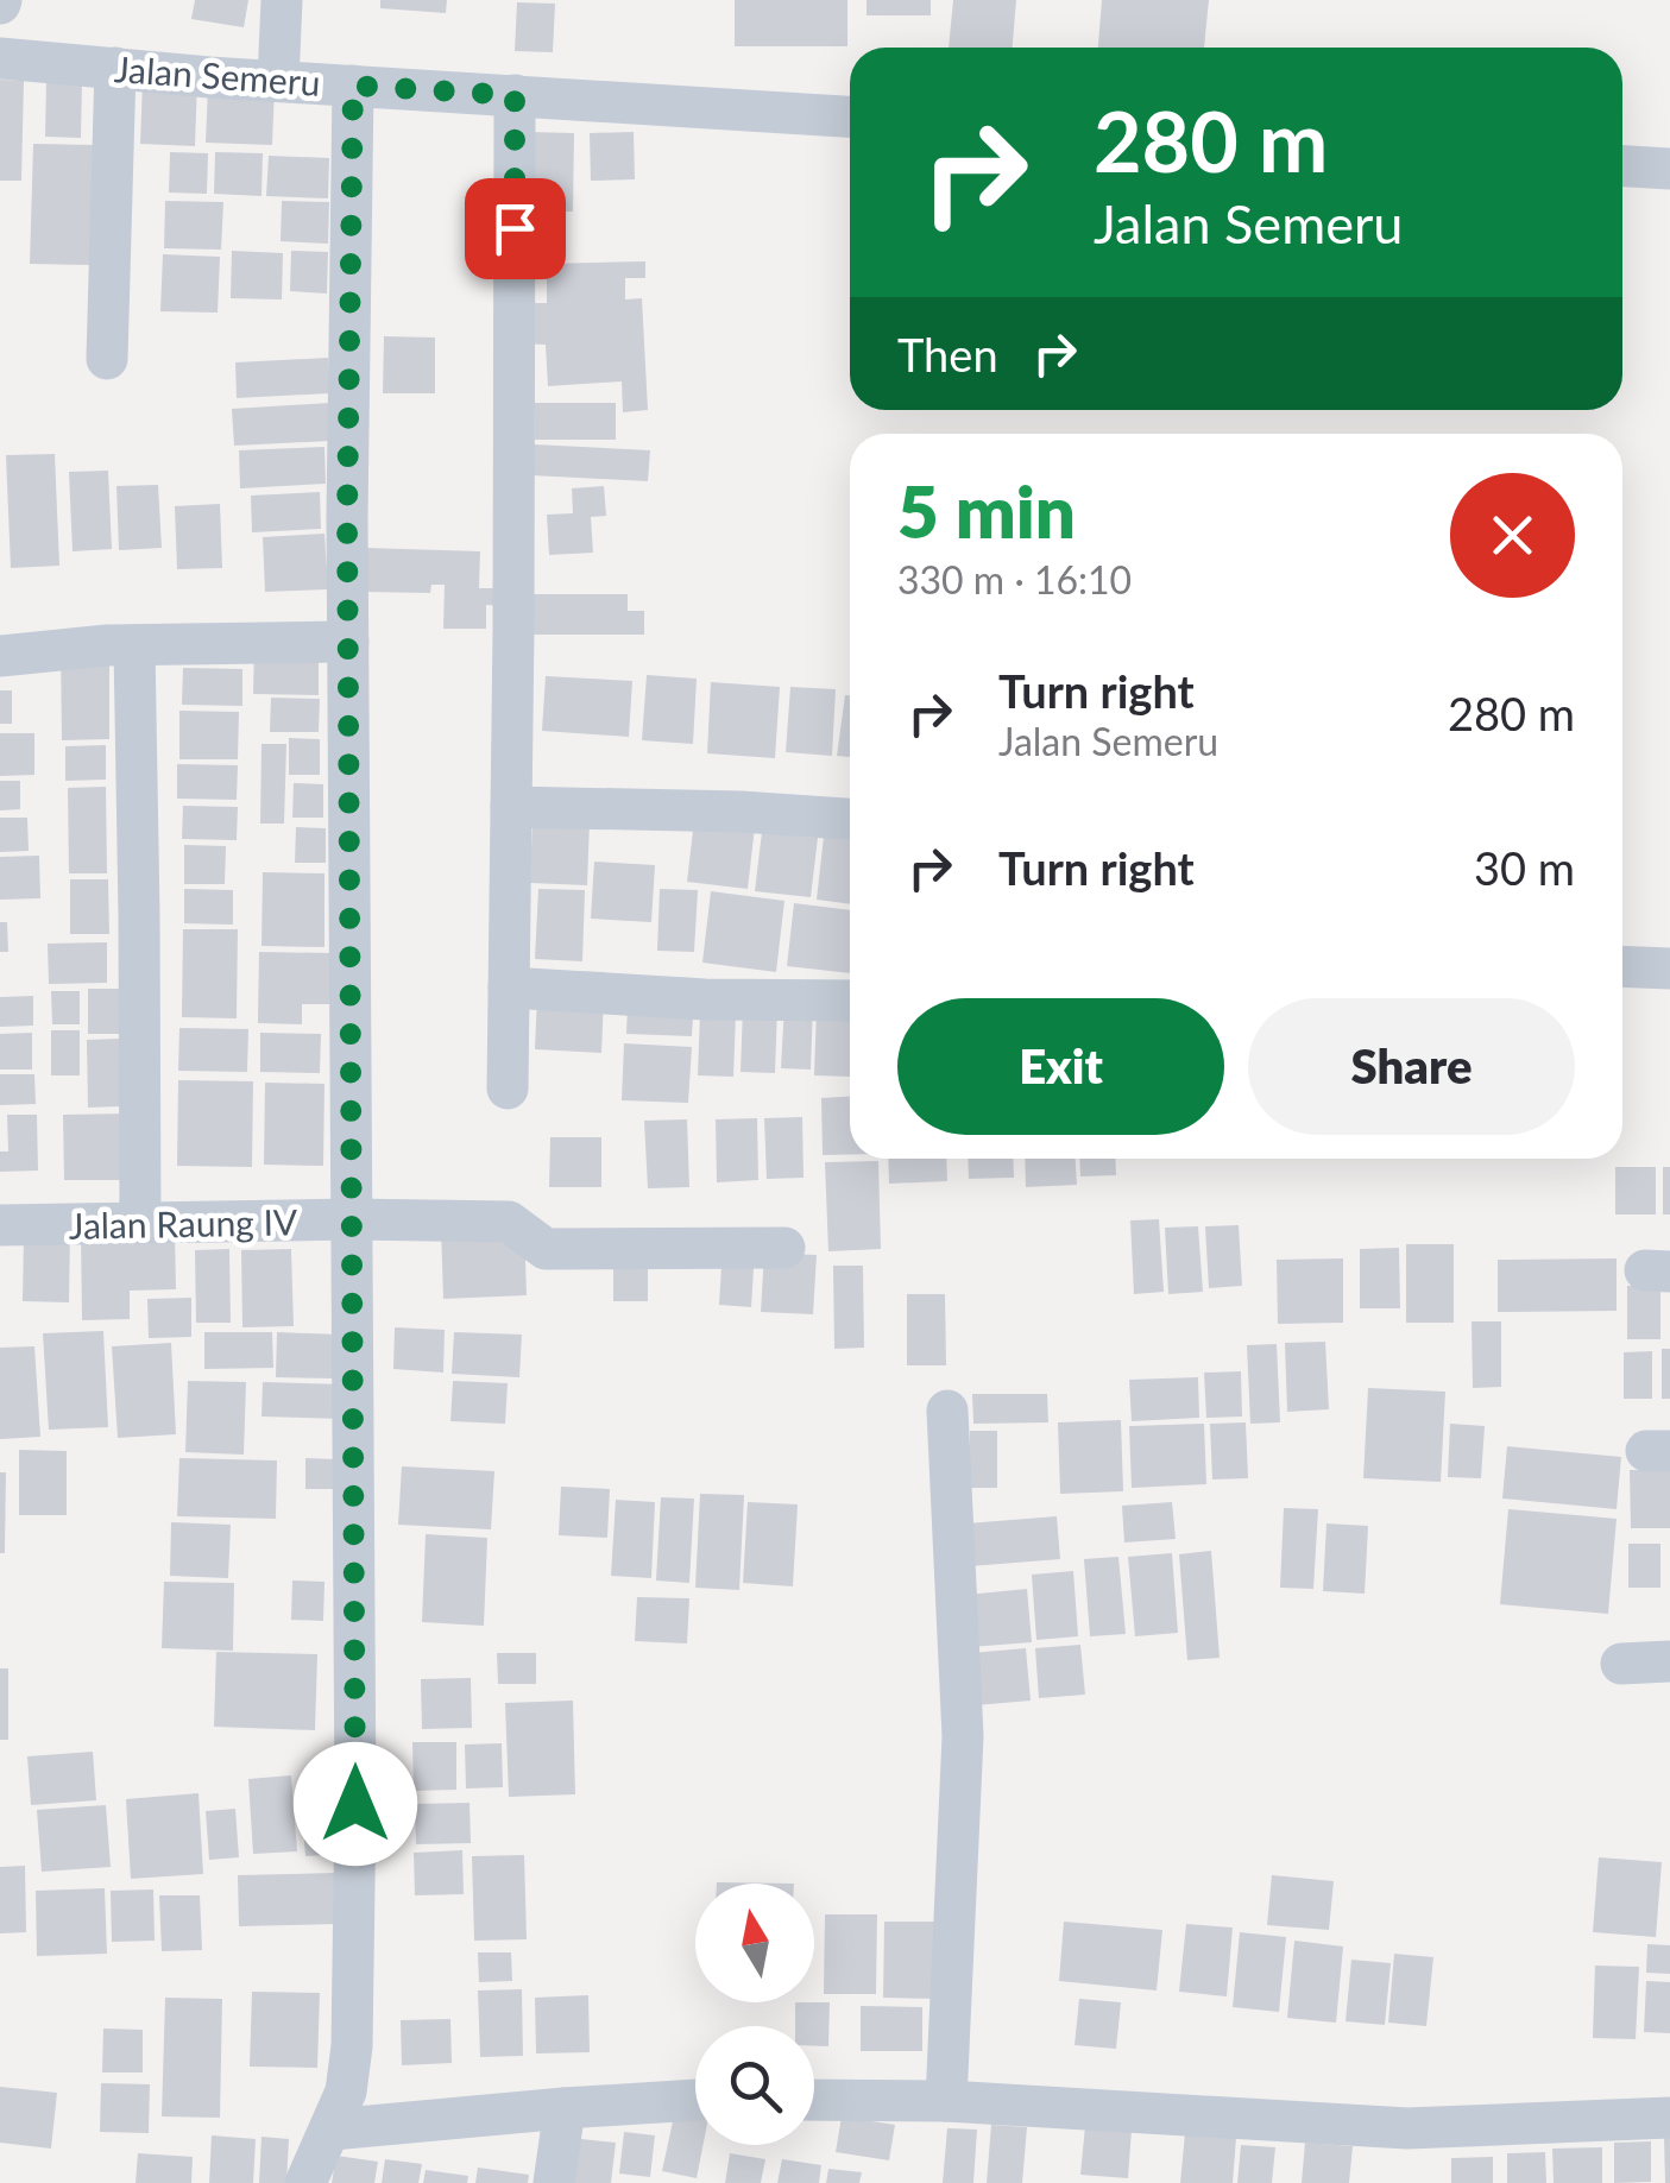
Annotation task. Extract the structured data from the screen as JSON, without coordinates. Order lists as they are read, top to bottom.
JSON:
{
  "streets": {
    "street": ["Jalan Semeru", "Jalan Raung IV"]
  },
  "north": "top",
  "page": {
    "turn": ["280 m", "Jalan Semeru"],
    "then": "Then",
    "heading": ["5 min", "330 m · 16:10"],
    "list": [
      {
        "name": "Turn right",
        "note": "Jalan Semeru",
        "value": "280 m"
      },
      {
        "name": "Turn right",
        "value": "30 m"
      }
    ],
    "buttons": ["Exit", "Share"]
  }
}
